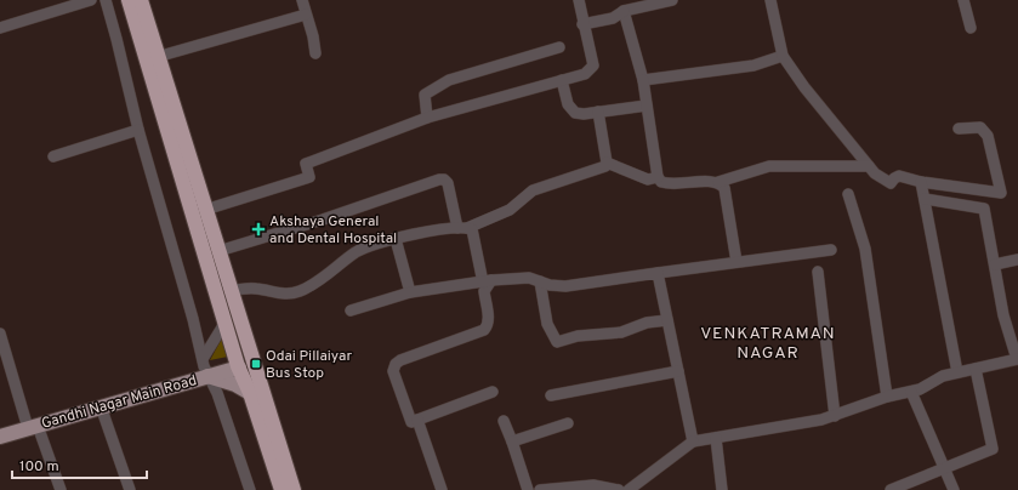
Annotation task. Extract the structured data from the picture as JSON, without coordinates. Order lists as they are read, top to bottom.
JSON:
{
  "streets": {
    "main road": ["Gandhi Nagar Main Road"]
  },
  "districts": ["VENKATRAMAN NAGAR"],
  "places": {
    "health": ["Akshaya General and Dental Hospital"],
    "transit": ["Odai Pillaiyar Bus Stop"]
  },
  "scale_bar": "100 m"
}
